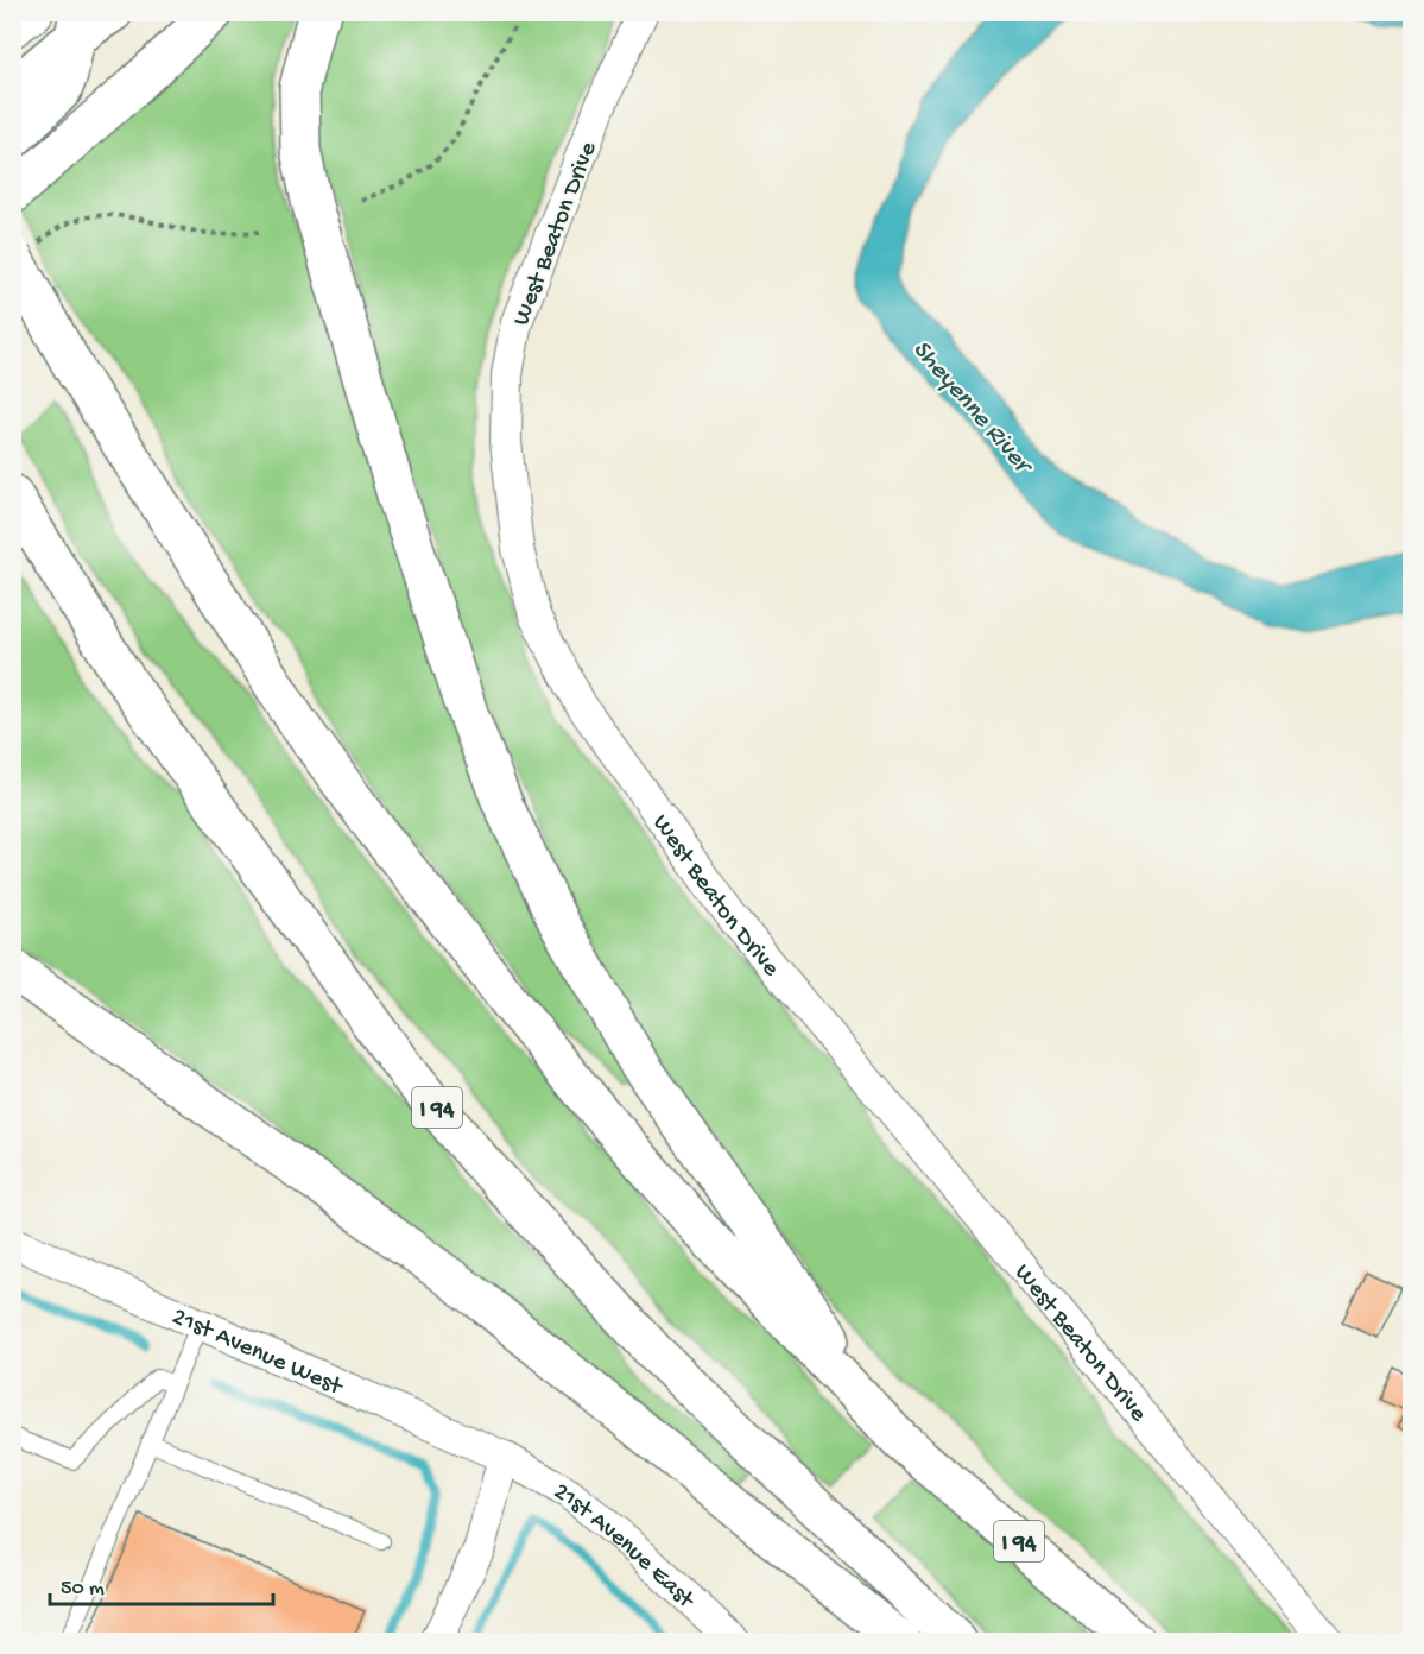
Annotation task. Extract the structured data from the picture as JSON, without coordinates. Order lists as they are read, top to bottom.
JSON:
{
  "streets": {
    "main road": ["I 94"],
    "street": ["West Beaton Drive", "21st Avenue West", "21st Avenue East"]
  },
  "crossings": [
    ["21st Avenue West", "21st Avenue East"]
  ],
  "water": ["Sheyenne River"],
  "scale_bar": "50 m"
}
